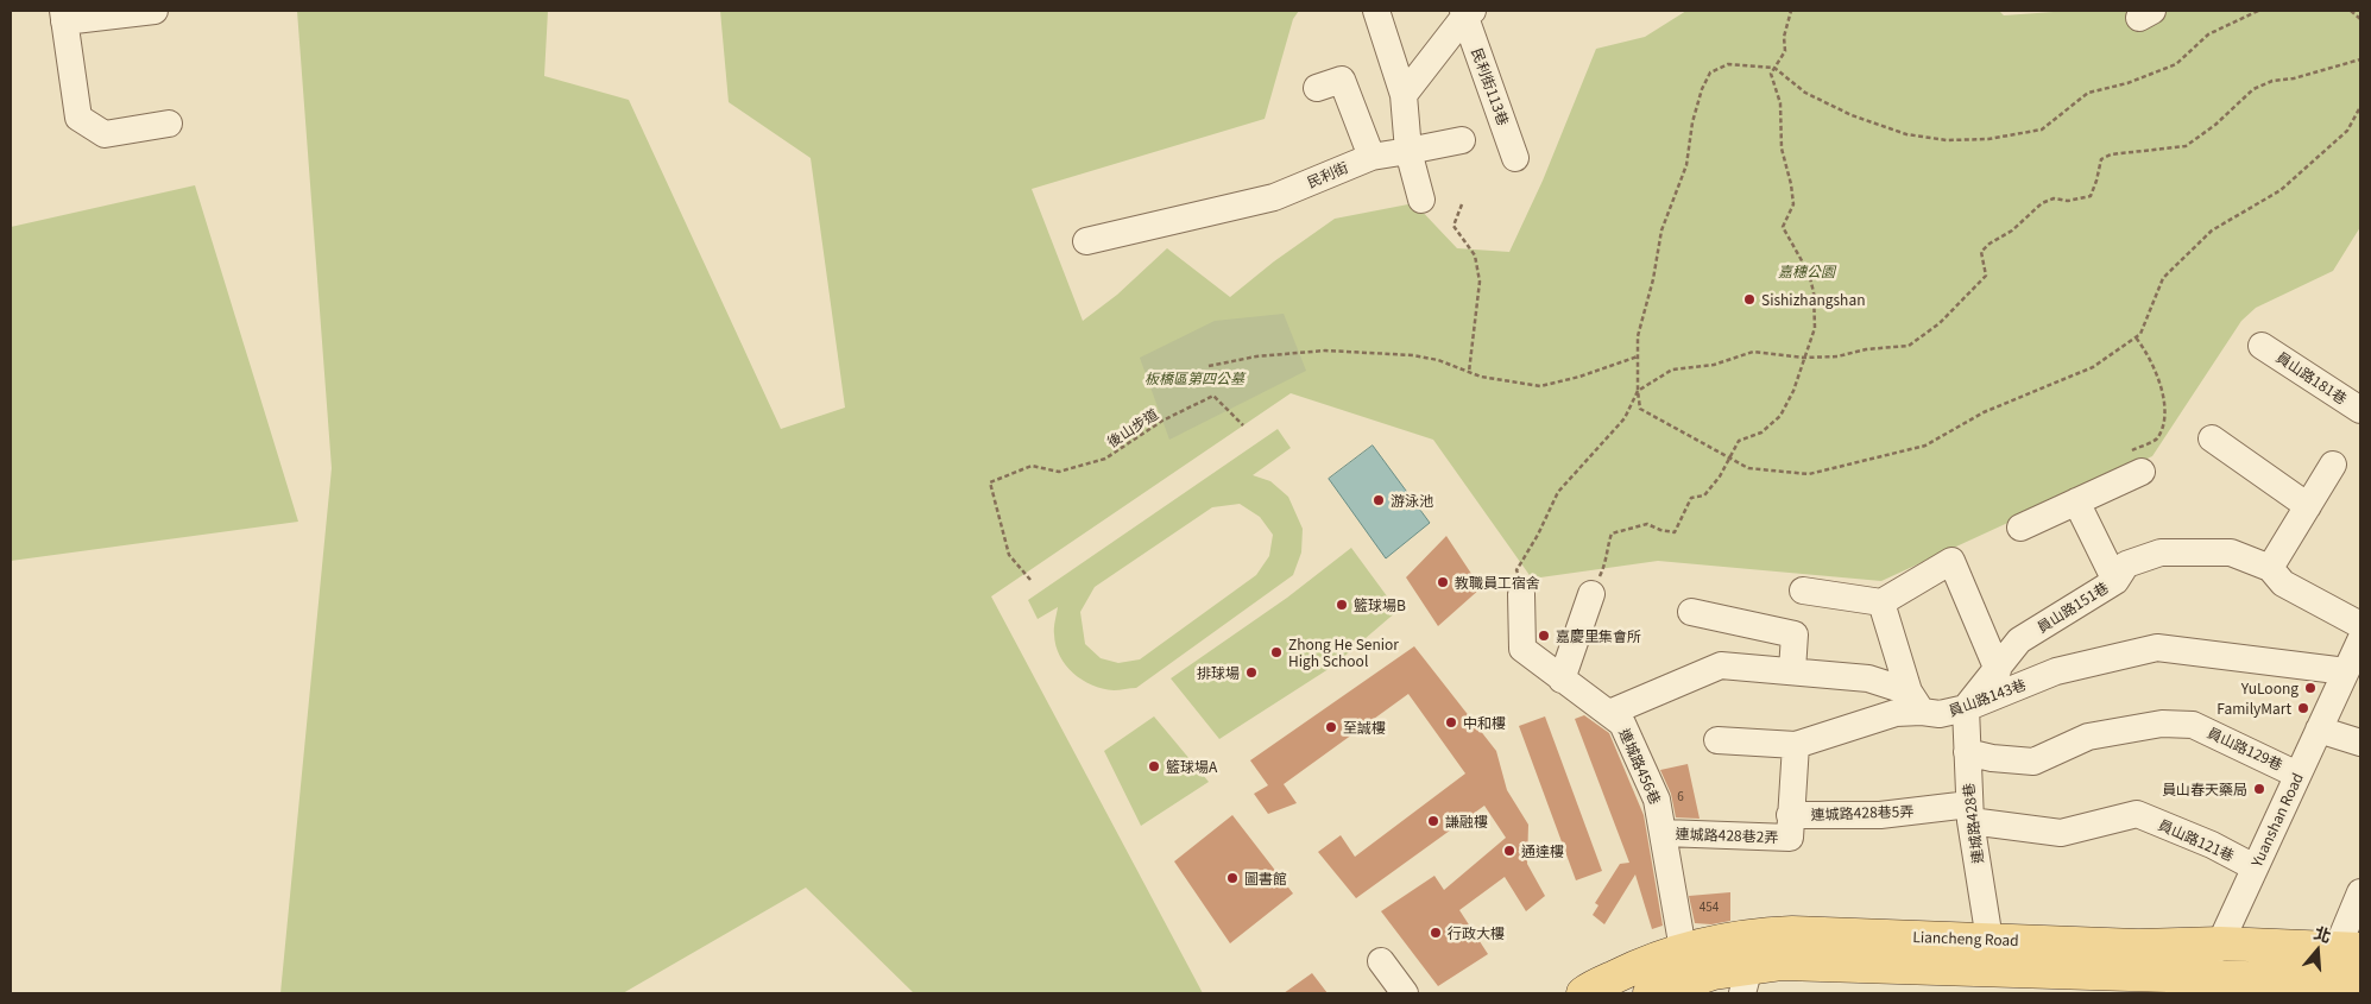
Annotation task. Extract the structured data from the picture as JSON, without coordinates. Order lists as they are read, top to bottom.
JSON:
{
  "streets": {
    "main road": ["Liancheng Road"],
    "street": [
      "民利街113巷",
      "民利街",
      "員山路181巷",
      "員山路151巷",
      "員山路143巷",
      "員山路129巷",
      "連城路456巷",
      "連城路428巷5弄",
      "Yuanshan Road",
      "連城路428巷",
      "連城路428巷2弄",
      "員山路121巷"
    ],
    "path": ["後山步道"]
  },
  "crossings": [
    ["員山路151巷", "員山路143巷"],
    ["員山路151巷", "Yuanshan Road"],
    ["員山路151巷", "連城路428巷"],
    ["員山路143巷", "連城路456巷"],
    ["員山路143巷", "Yuanshan Road"],
    ["員山路143巷", "連城路428巷"],
    ["員山路129巷", "Yuanshan Road"],
    ["員山路129巷", "連城路428巷"],
    ["連城路456巷", "連城路428巷2弄"],
    ["連城路456巷", "Liancheng Road"],
    ["連城路428巷5弄", "連城路428巷"],
    ["連城路428巷5弄", "連城路428巷2弄"],
    ["連城路428巷5弄", "員山路121巷"],
    ["Yuanshan Road", "員山路121巷"],
    ["Yuanshan Road", "Liancheng Road"],
    ["連城路428巷", "Liancheng Road"]
  ],
  "parks": ["嘉穗公園", "板橋區第四公墓"],
  "places": [
    "Sishizhangshan",
    "游泳池",
    "教職員工宿舍",
    "籃球場B",
    "嘉慶里集會所",
    "Zhong He Senior High School",
    "排球場",
    "YuLoong",
    "FamilyMart",
    "中和樓",
    "至誠樓",
    "籃球場A",
    "員山春天藥局",
    "謙融樓",
    "通達樓",
    "圖書館",
    "行政大樓"
  ],
  "house_numbers": ["6", "454"],
  "north": "top"
}
